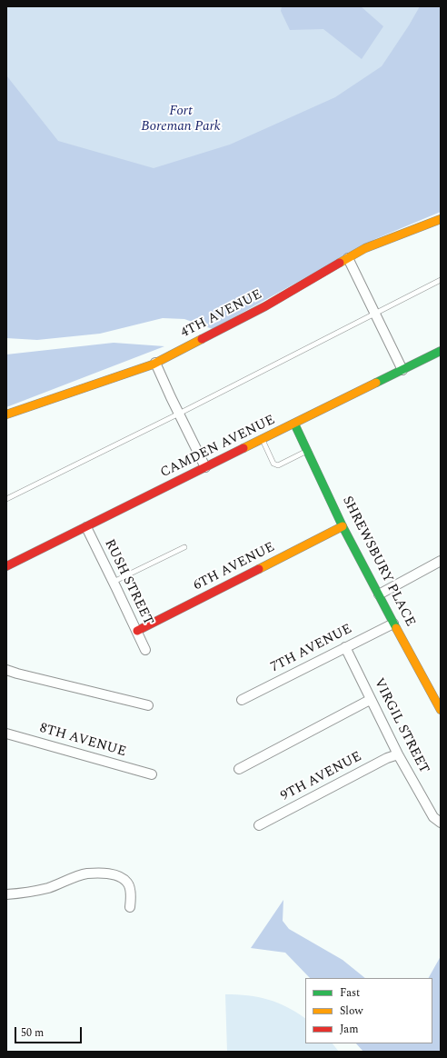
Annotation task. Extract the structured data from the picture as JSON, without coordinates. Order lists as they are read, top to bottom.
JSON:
{
  "streets": {
    "street": [
      "4TH AVENUE",
      "CAMDEN AVENUE",
      "SHREWSBURY PLACE",
      "6TH AVENUE",
      "RUSH STREET",
      "7TH AVENUE",
      "VIRGIL STREET",
      "8TH AVENUE",
      "9TH AVENUE"
    ]
  },
  "crossings": [
    ["CAMDEN AVENUE", "SHREWSBURY PLACE"],
    ["CAMDEN AVENUE", "RUSH STREET"],
    ["SHREWSBURY PLACE", "6TH AVENUE"],
    ["SHREWSBURY PLACE", "7TH AVENUE"],
    ["6TH AVENUE", "RUSH STREET"],
    ["7TH AVENUE", "VIRGIL STREET"],
    ["VIRGIL STREET", "9TH AVENUE"]
  ],
  "parks": ["Fort Boreman Park"],
  "legend": ["Fast", "Slow", "Jam"],
  "scale_bar": "50 m"
}
